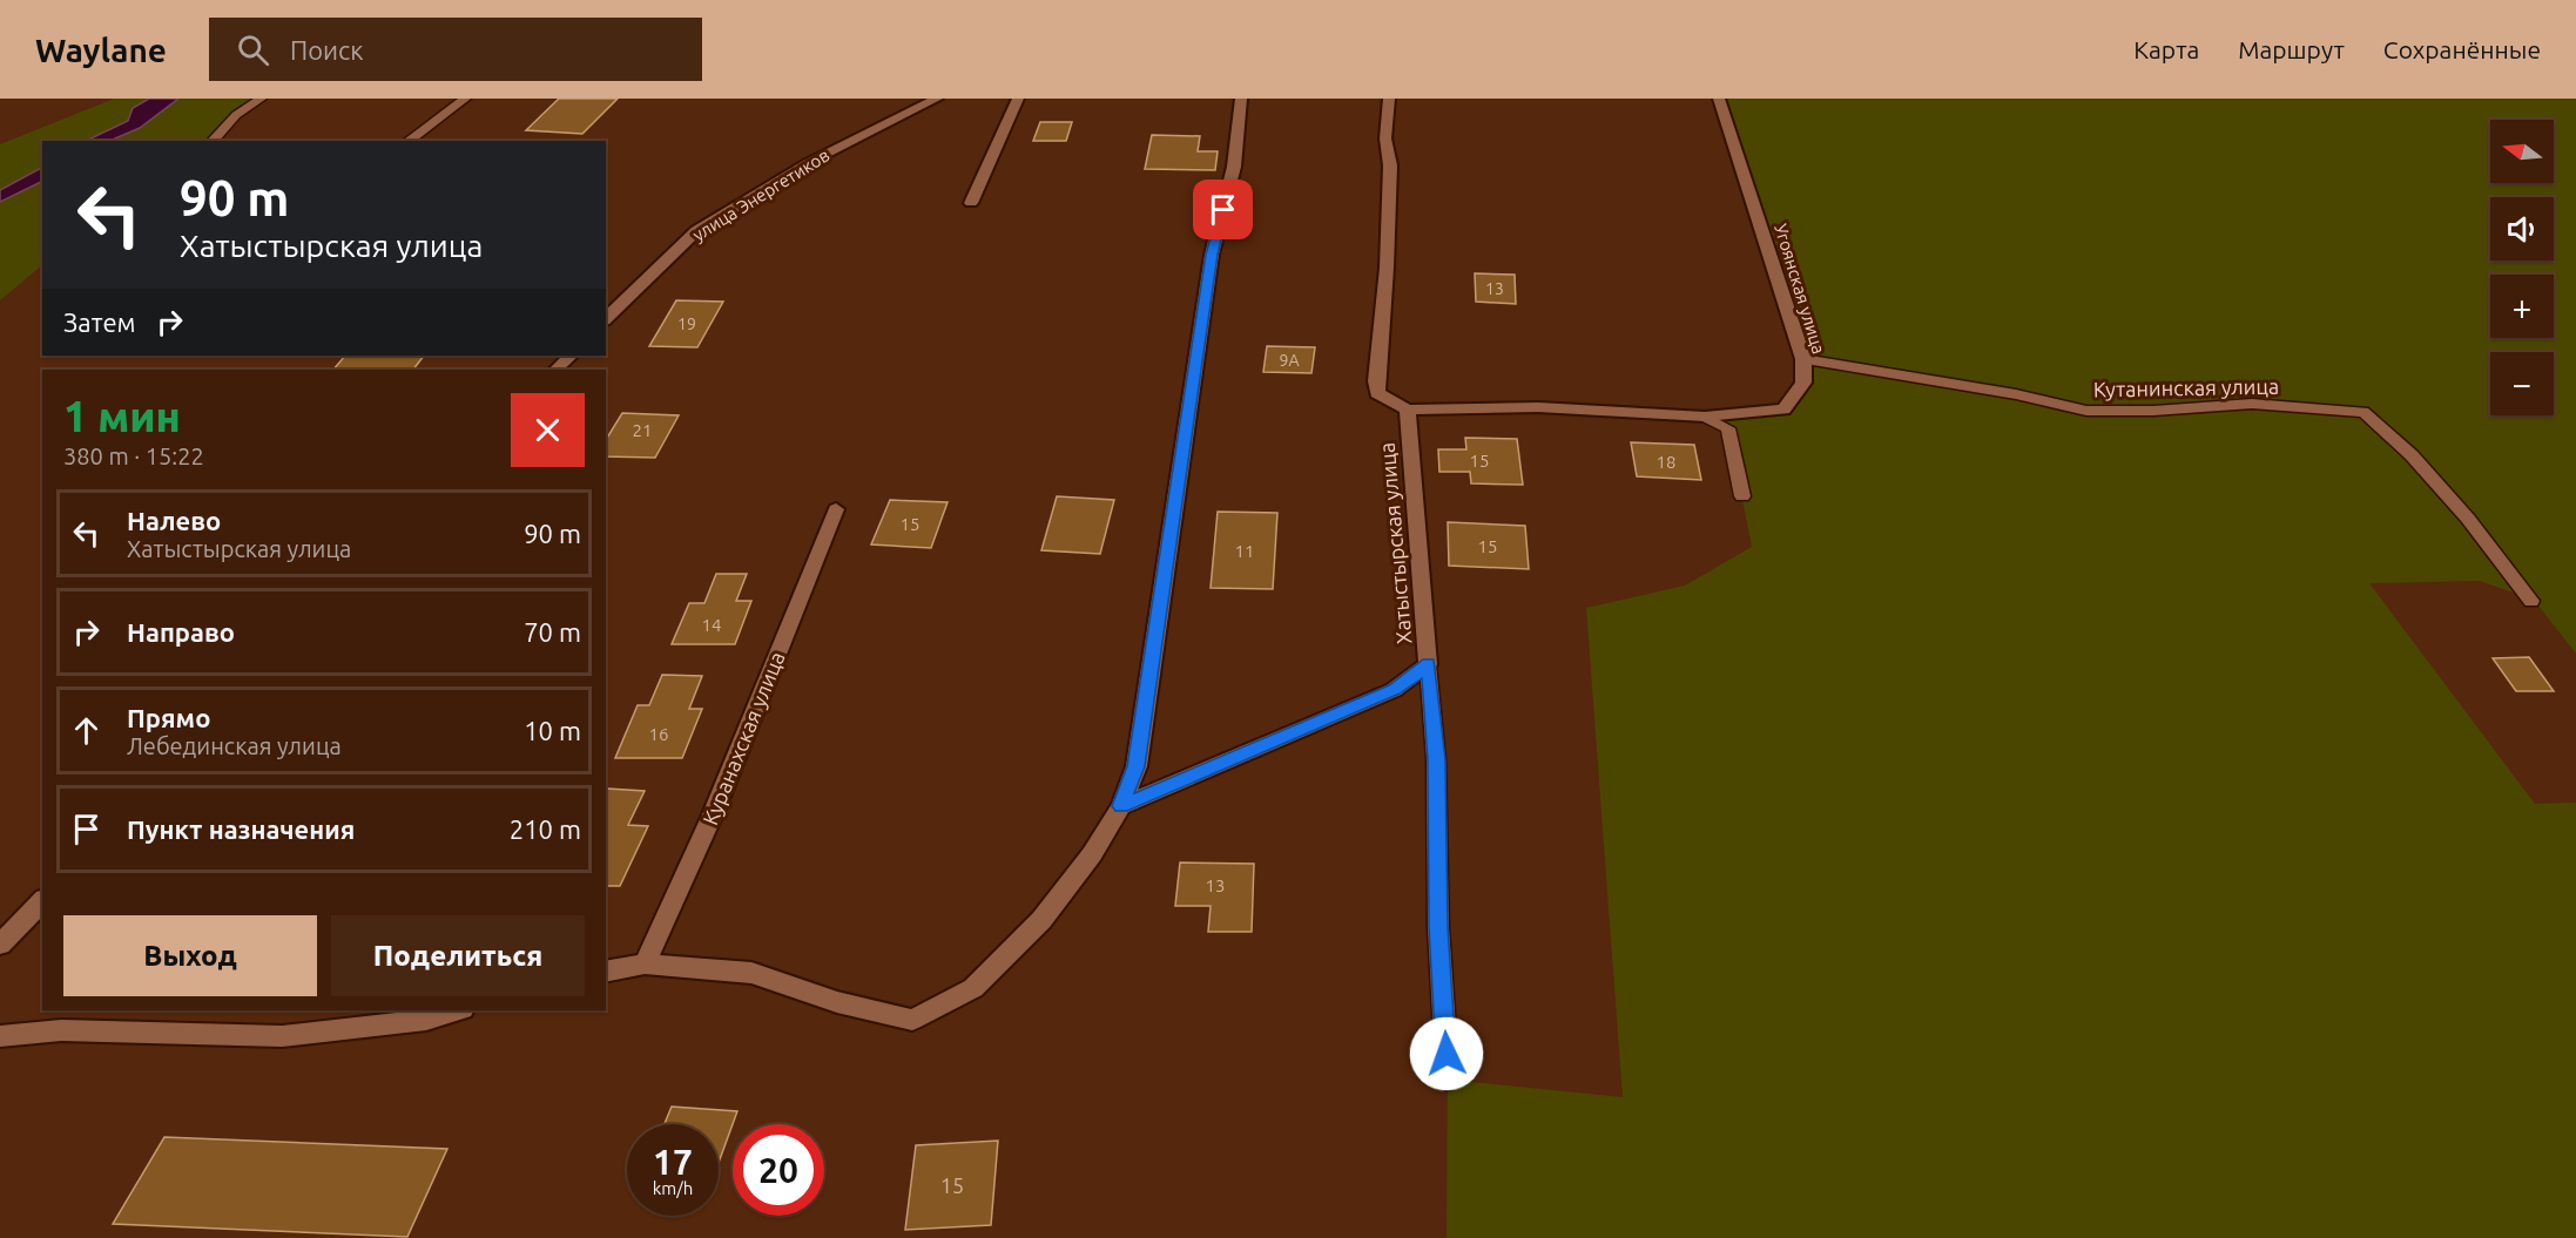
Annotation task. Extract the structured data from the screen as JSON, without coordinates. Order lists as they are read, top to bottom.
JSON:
{
  "streets": {
    "street": [
      "улица Энергетиков",
      "Угоянская улица",
      "Хатыстырская улица",
      "Куранахская улица"
    ],
    "lane": ["Кутанинская улица"]
  },
  "crossings": [
    ["Угоянская улица", "Кутанинская улица"],
    ["Угоянская улица", "Хатыстырская улица"]
  ],
  "house_numbers": [
    "13",
    "19",
    "9А",
    "21",
    "15",
    "18",
    "15",
    "15",
    "11",
    "14",
    "16",
    "13",
    "15"
  ],
  "north": "left",
  "page": {
    "header": "Waylane",
    "search": "Поиск",
    "nav": ["Карта", "Маршрут", "Сохранённые"],
    "map_buttons": ["+", "−"],
    "turn": ["90 m", "Хатыстырская улица"],
    "then": "Затем",
    "heading": ["1 мин", "380 m · 15:22"],
    "list": [
      {
        "name": "Налево",
        "note": "Хатыстырская улица",
        "value": "90 m"
      },
      {
        "name": "Направо",
        "value": "70 m"
      },
      {
        "name": "Прямо",
        "note": "Лебединская улица",
        "value": "10 m"
      },
      {
        "name": "Пункт назначения",
        "value": "210 m"
      }
    ],
    "buttons": ["Выход", "Поделиться"],
    "speed": "17 km/h",
    "limit": "20"
  }
}
